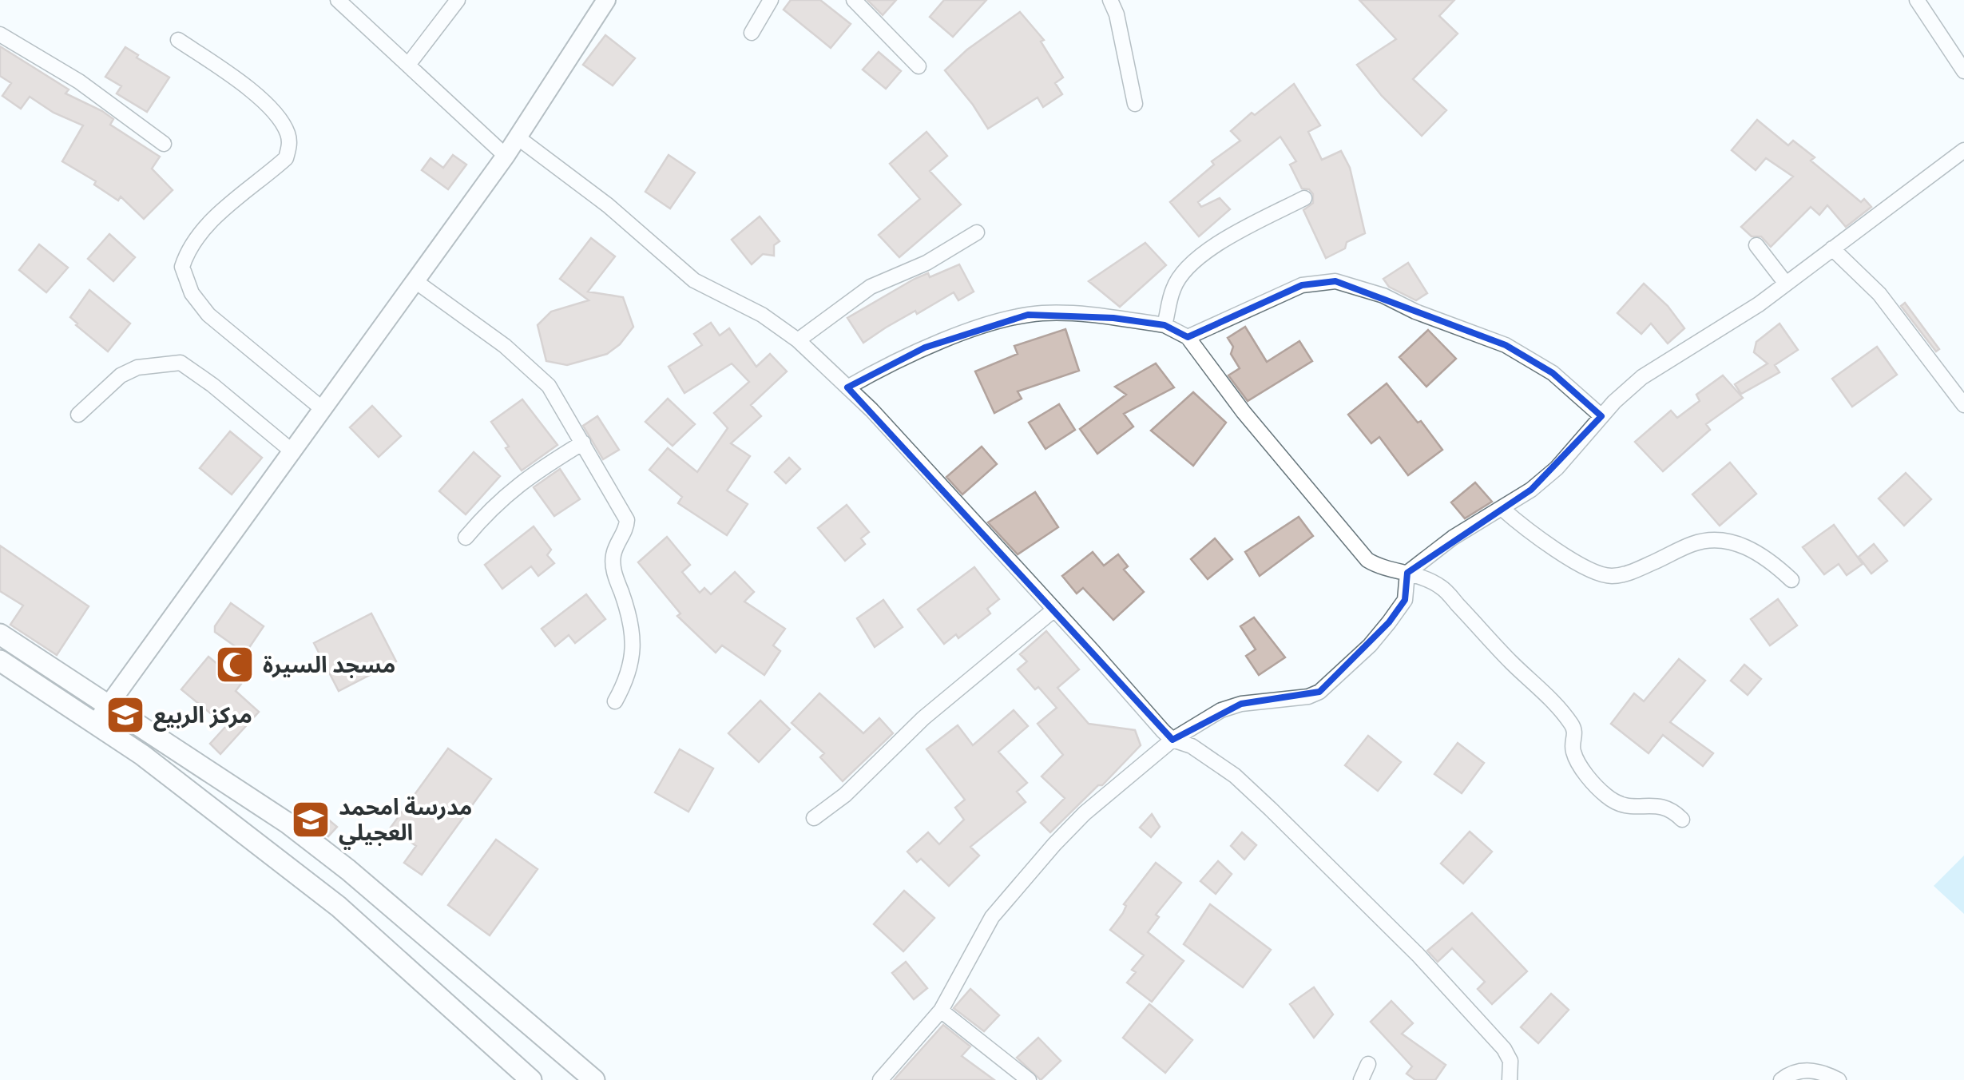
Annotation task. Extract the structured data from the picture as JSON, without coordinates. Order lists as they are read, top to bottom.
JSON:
{
  "places": {
    "mosque": ["مسجد السيرة"],
    "school or university": ["مركز الربيع", "مدرسة امحمد العجيلي"]
  }
}
